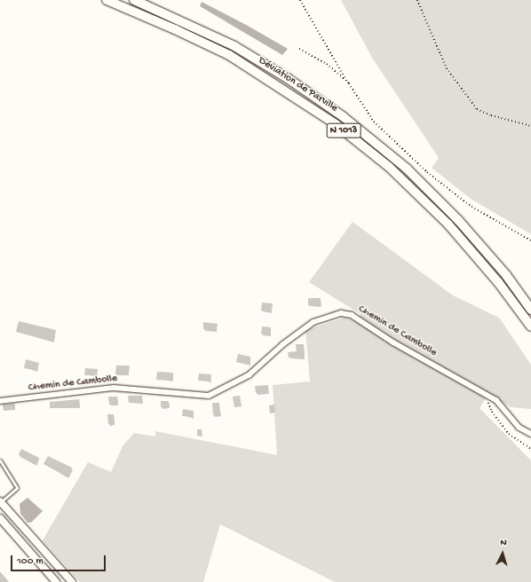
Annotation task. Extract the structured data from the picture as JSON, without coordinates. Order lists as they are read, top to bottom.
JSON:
{
  "streets": {
    "highway": ["Déviation de Parville", "N 1013"],
    "street": ["Chemin de Cambolle"]
  },
  "scale_bar": "100 m",
  "north": "top"
}
